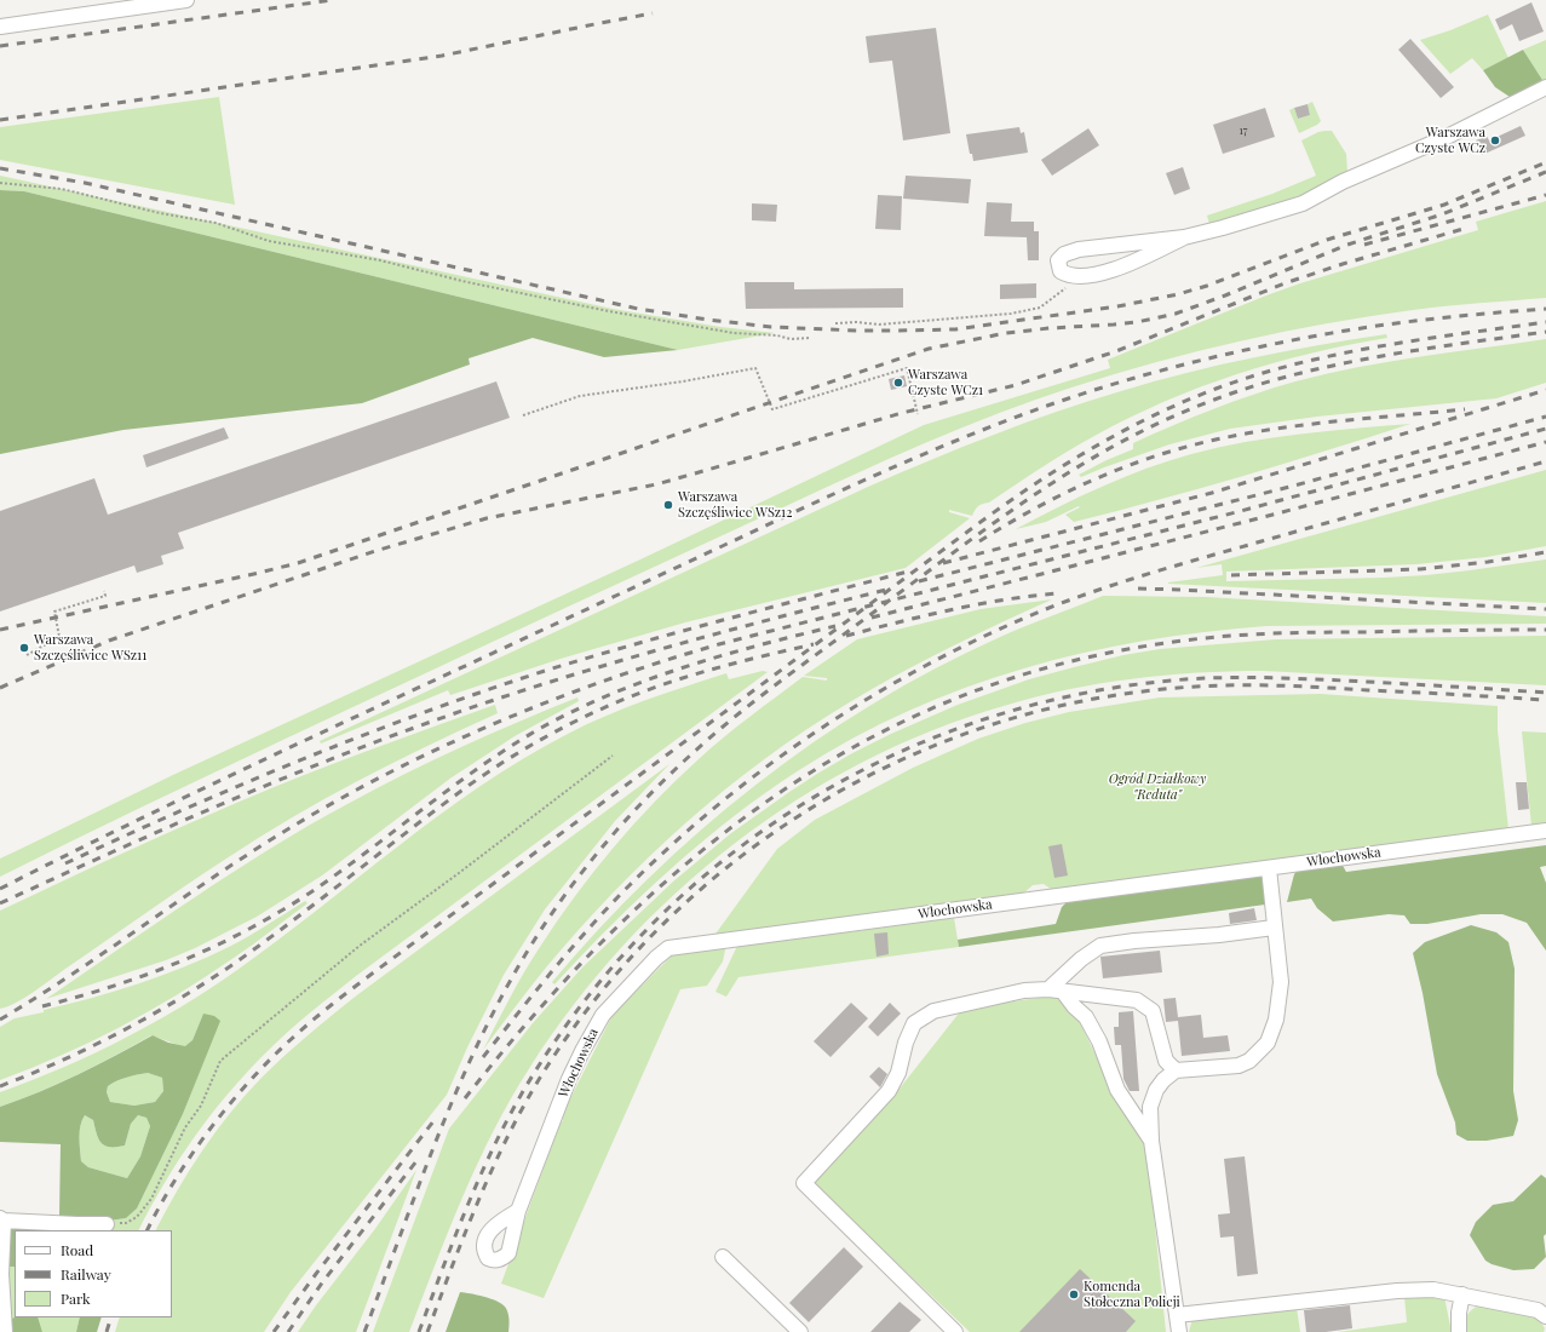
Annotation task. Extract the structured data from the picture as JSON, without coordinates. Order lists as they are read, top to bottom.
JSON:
{
  "streets": {
    "street": ["Włochowska"]
  },
  "parks": ["Ogród Działkowy \"Reduta\""],
  "places": [
    "Warszawa Czyste WCz",
    "Warszawa Czyste WCz1",
    "Warszawa Szczęśliwice WSz12",
    "Warszawa Szczęśliwice WSz11",
    "Komenda Stołeczna Policji"
  ],
  "house_numbers": ["17"],
  "legend": ["Road", "Railway", "Park"]
}
